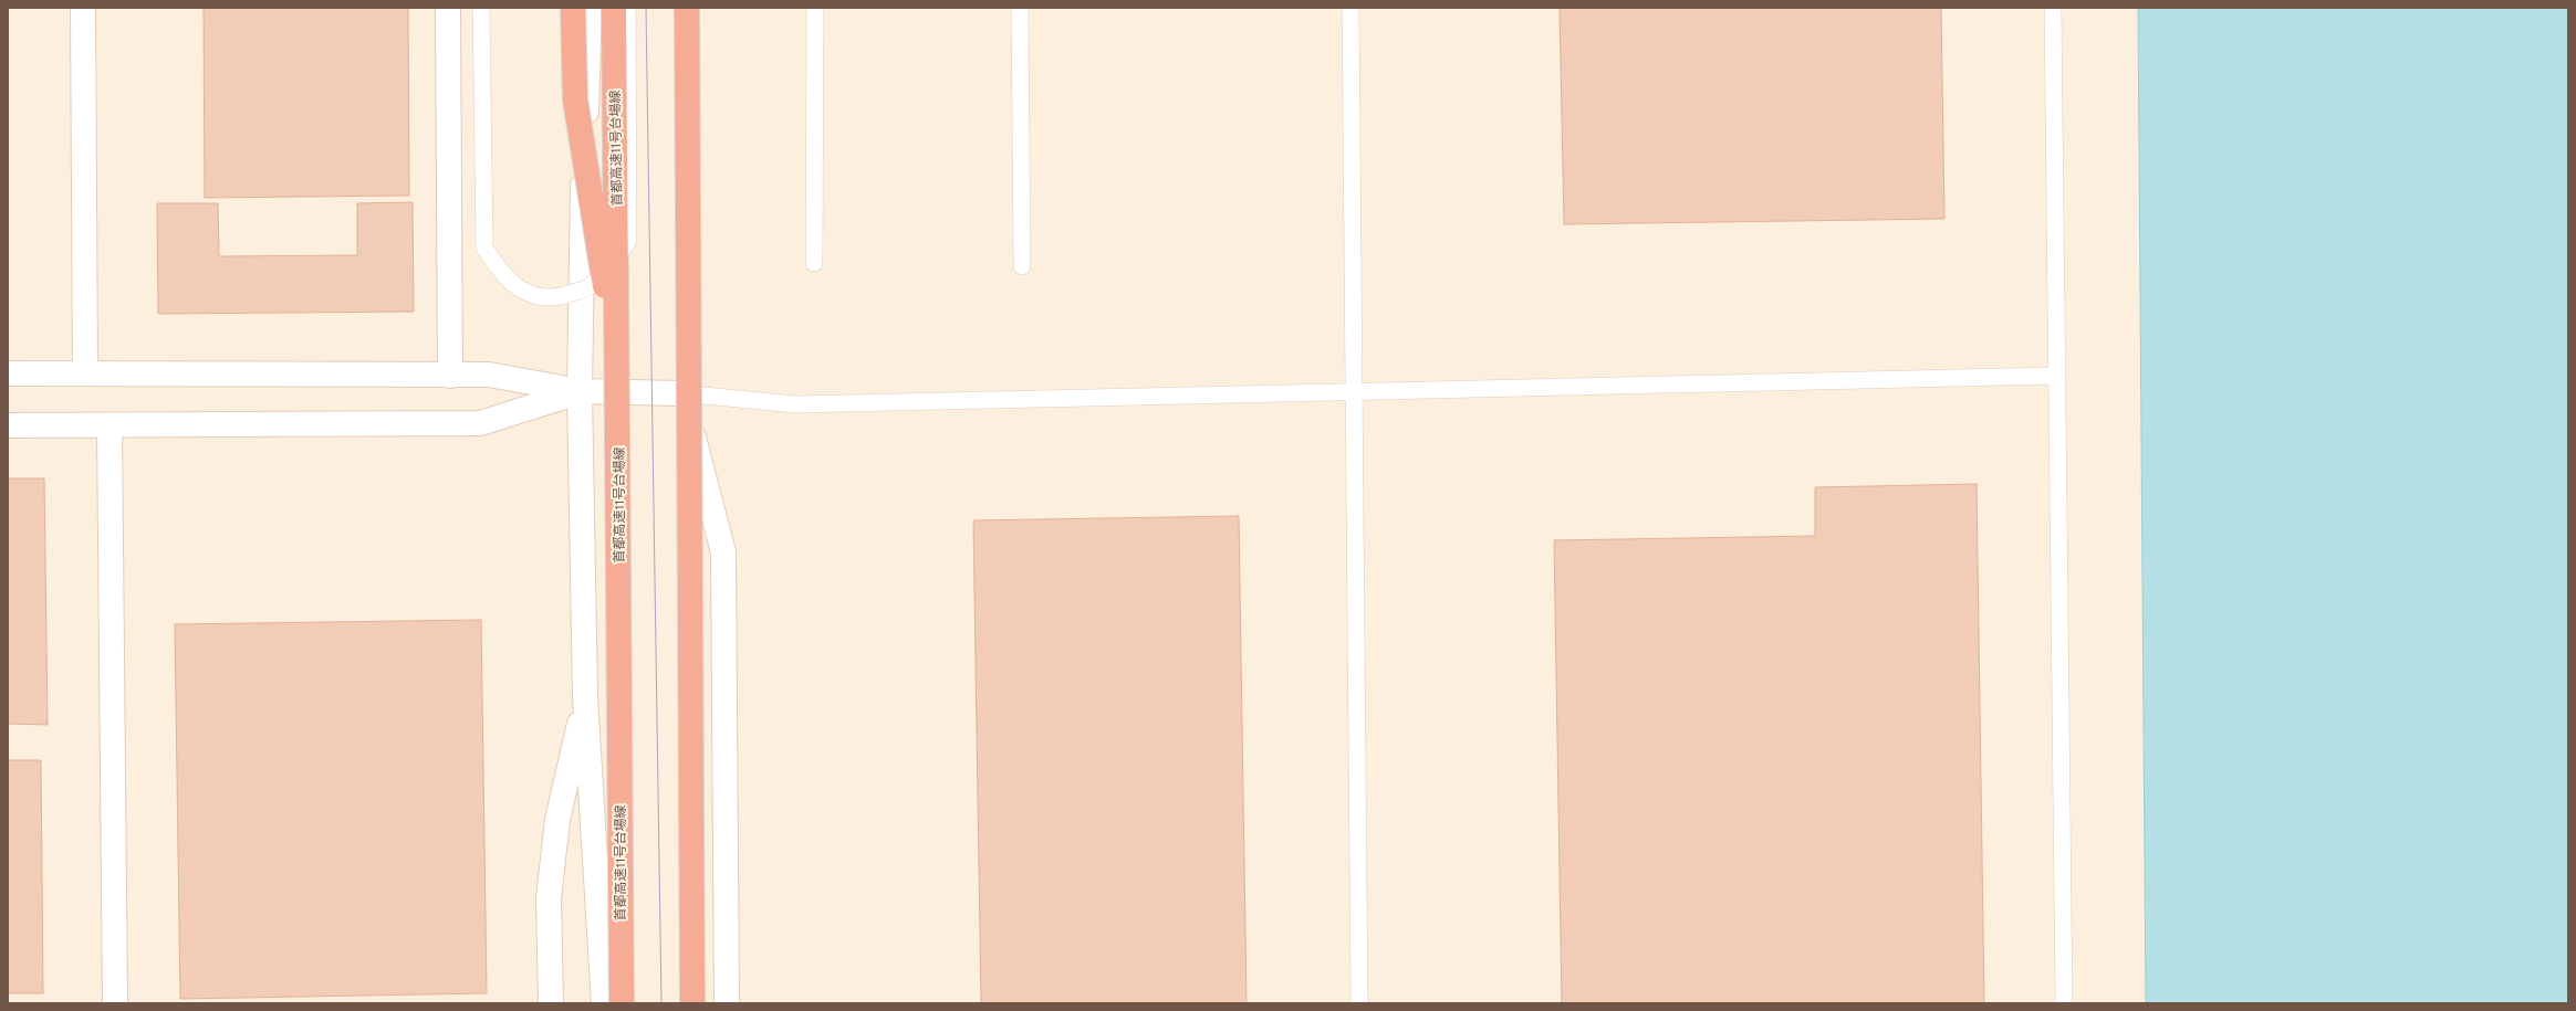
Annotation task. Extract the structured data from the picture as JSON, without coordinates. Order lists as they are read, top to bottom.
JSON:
{
  "streets": {
    "highway": ["首都高速11号台場線"]
  }
}
